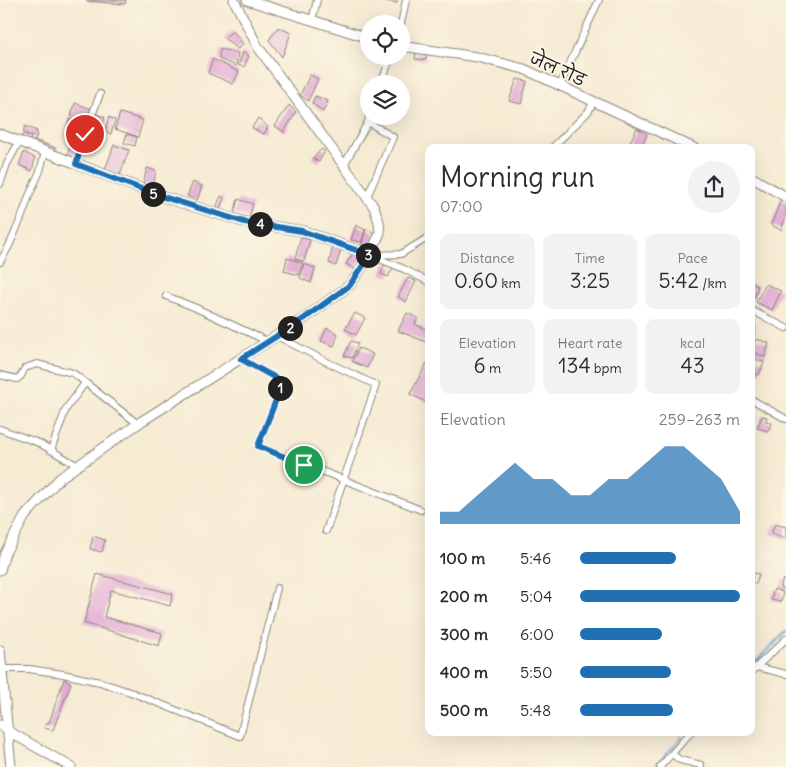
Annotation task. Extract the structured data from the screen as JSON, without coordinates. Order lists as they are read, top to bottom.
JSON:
{
  "streets": {
    "street": ["जेल रोड"]
  },
  "page": {
    "heading": ["Morning run", "07:00"],
    "pins": [
      "5",
      "4",
      "3",
      "2",
      "1"
    ],
    "stats": [
      ["Distance", "0.60 km"],
      ["Time", "3:25"],
      ["Pace", "5:42 /km"],
      ["Elevation", "6 m"],
      ["Heart rate", "134 bpm"],
      ["kcal", "43"]
    ],
    "chart": ["Elevation", "259–263 m"],
    "list": [
      {
        "name": "100 m",
        "note": "5:46"
      },
      {
        "name": "200 m",
        "note": "5:04"
      },
      {
        "name": "300 m",
        "note": "6:00"
      },
      {
        "name": "400 m",
        "note": "5:50"
      },
      {
        "name": "500 m",
        "note": "5:48"
      }
    ]
  }
}
